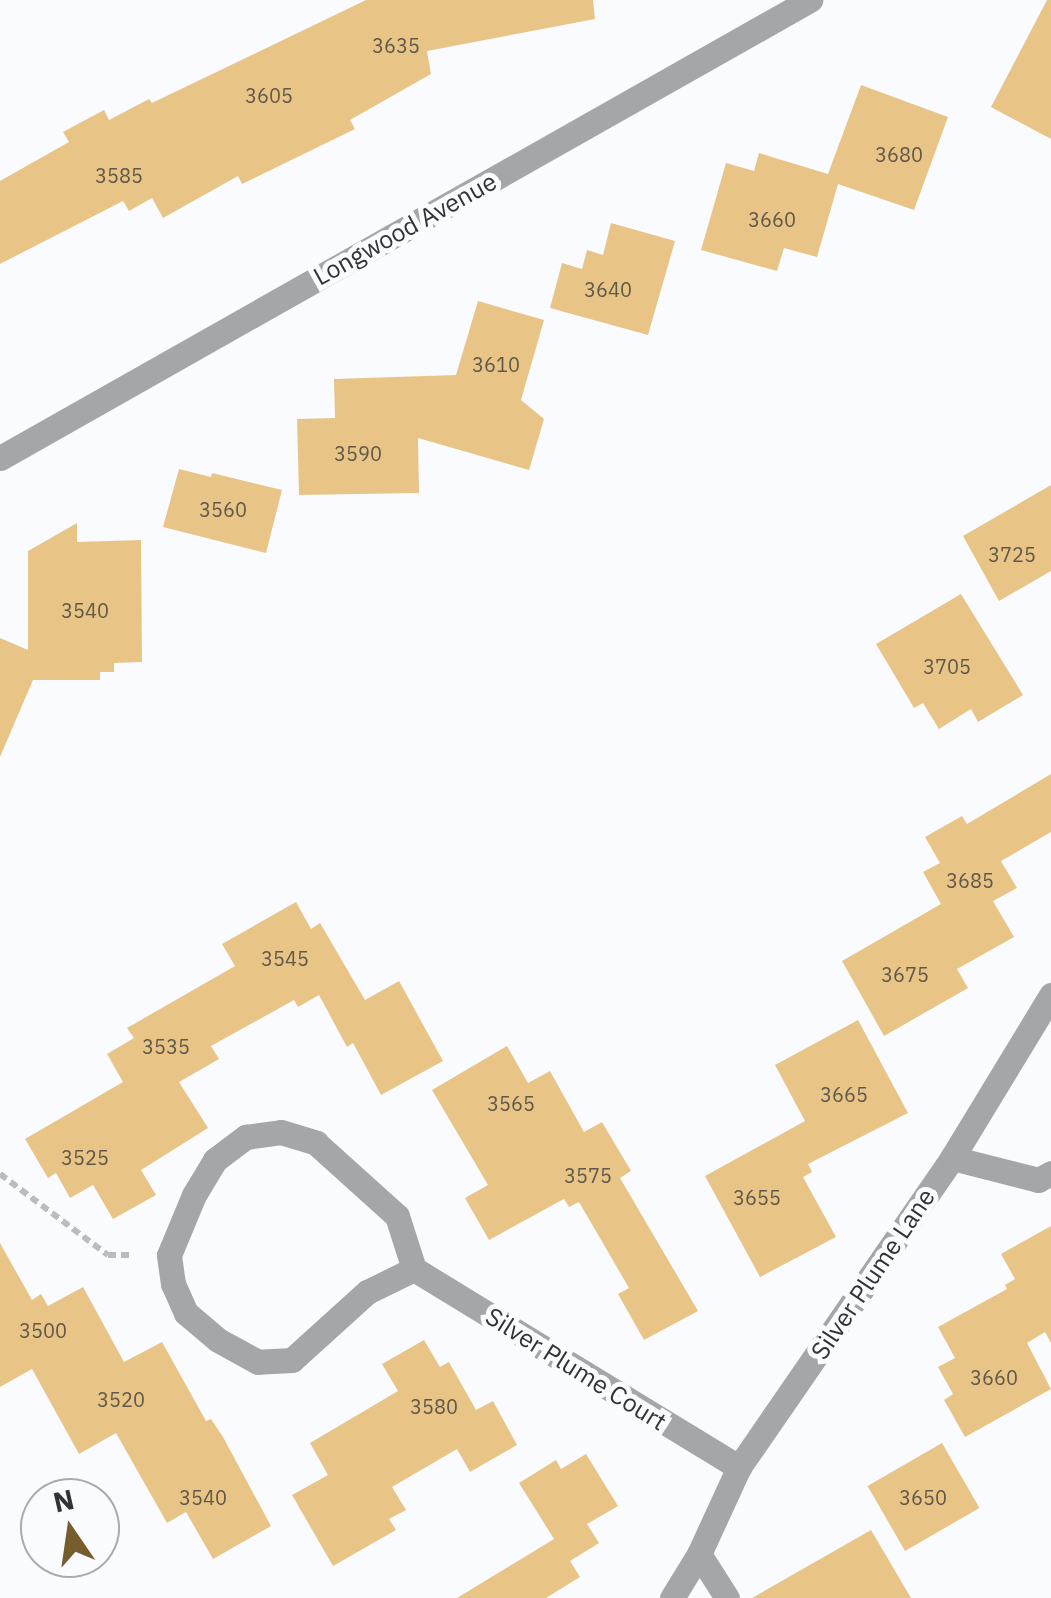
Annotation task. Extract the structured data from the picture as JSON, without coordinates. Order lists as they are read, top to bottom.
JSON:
{
  "streets": {
    "street": ["Longwood Avenue", "Silver Plume Lane", "Silver Plume Court"]
  },
  "crossings": [
    ["Silver Plume Lane", "Silver Plume Court"]
  ],
  "house_numbers": [
    "3635",
    "3605",
    "3680",
    "3585",
    "3660",
    "3640",
    "3610",
    "3590",
    "3560",
    "3725",
    "3540",
    "3705",
    "3685",
    "3545",
    "3675",
    "3535",
    "3665",
    "3565",
    "3525",
    "3575",
    "3655",
    "3500",
    "3660",
    "3520",
    "3580",
    "3540",
    "3650"
  ],
  "north": "top"
}
